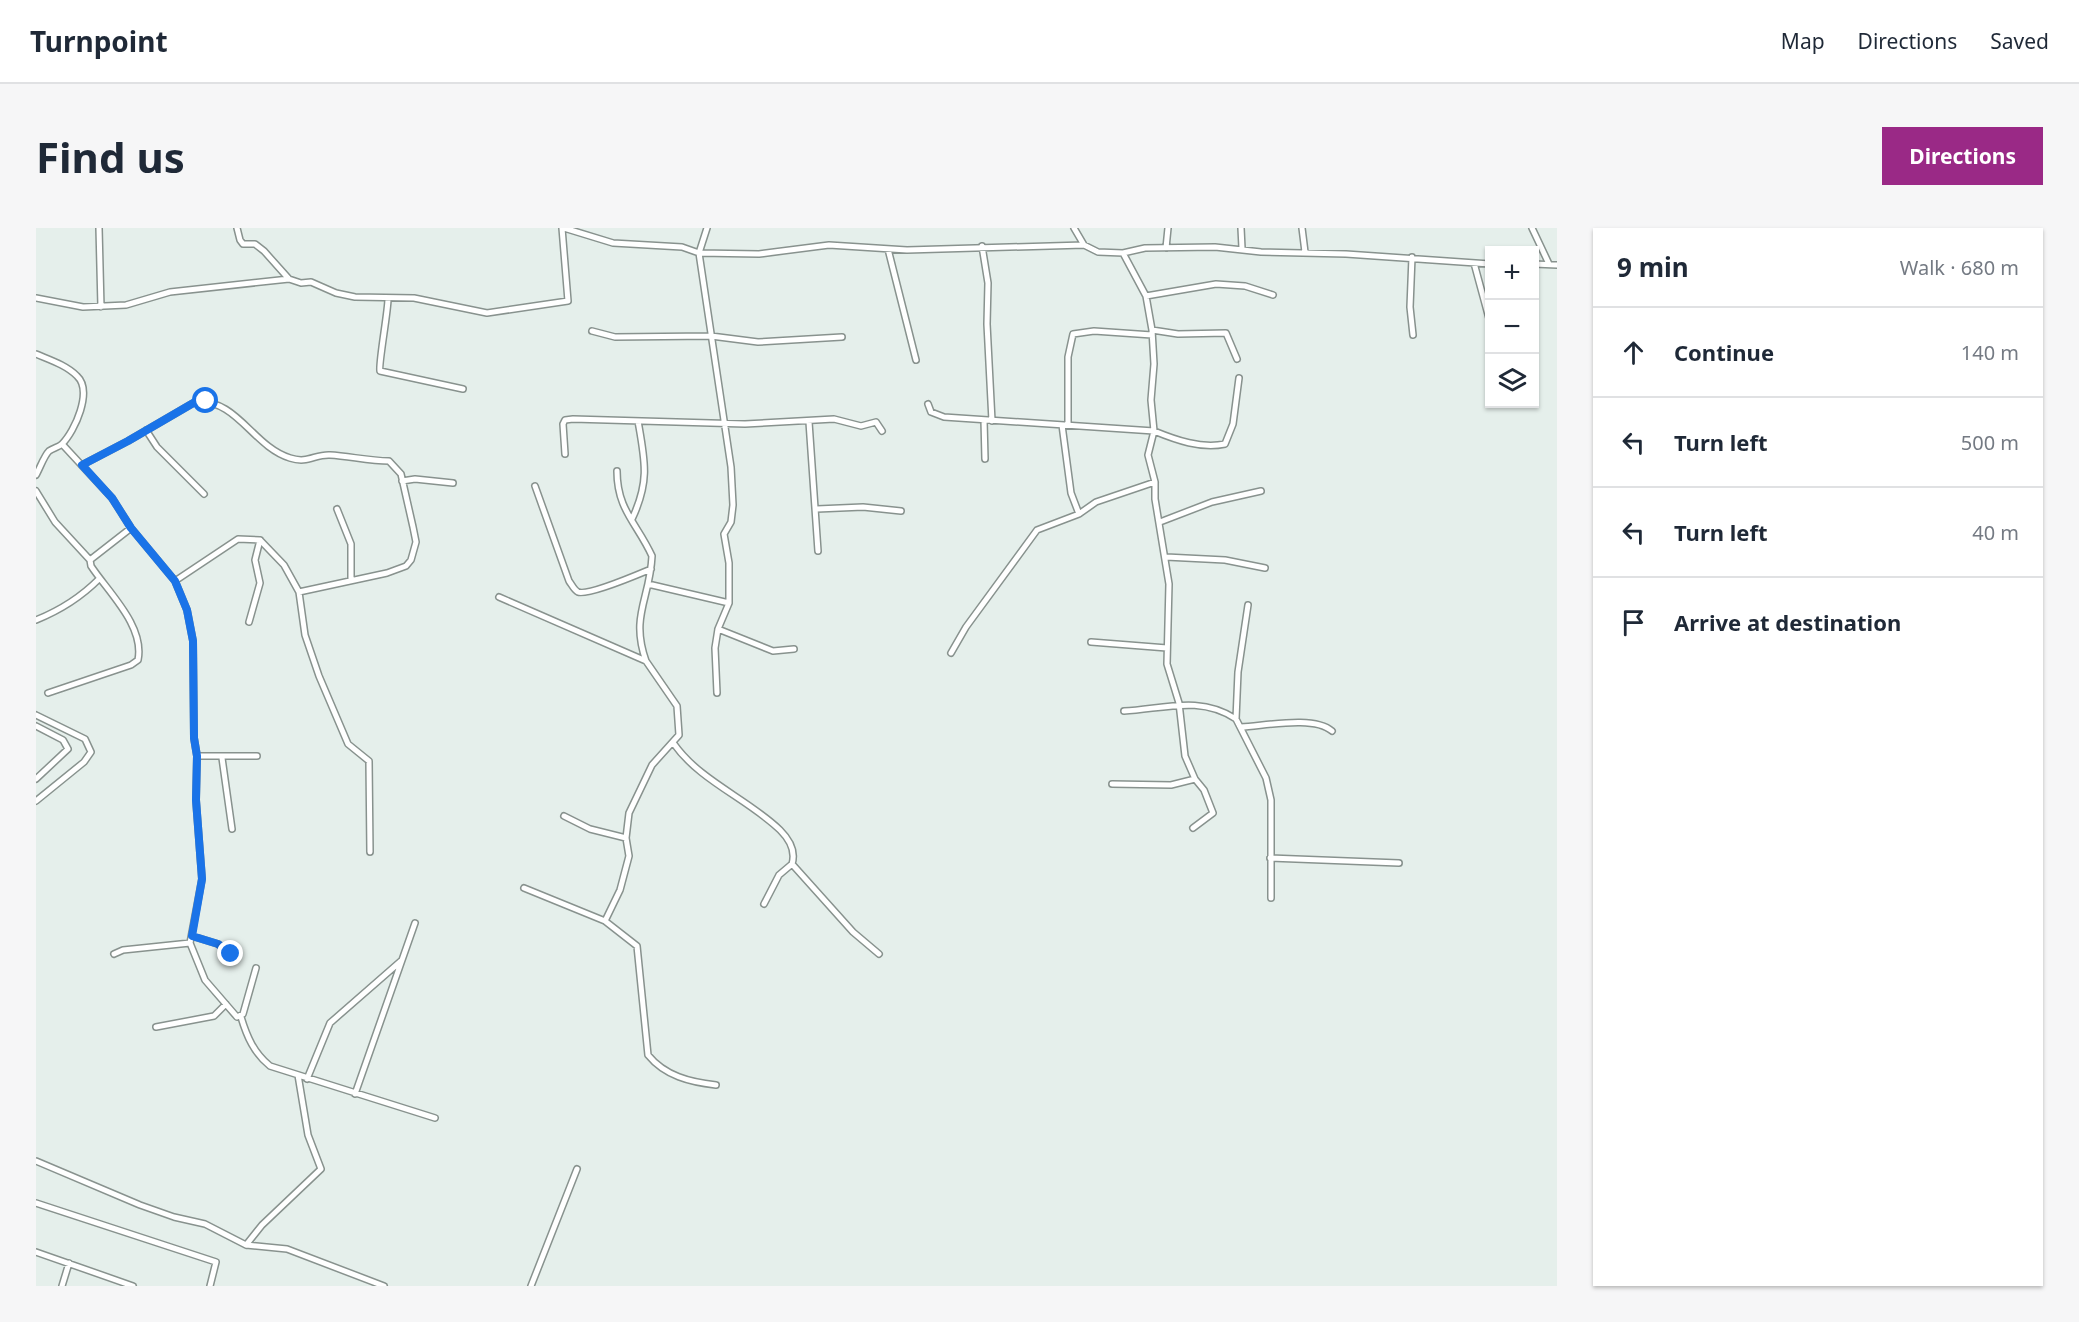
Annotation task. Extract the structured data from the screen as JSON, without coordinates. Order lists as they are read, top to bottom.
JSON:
{
  "page": {
    "header": "Turnpoint",
    "nav": ["Map", "Directions", "Saved"],
    "buttons": "Directions",
    "title": "Find us",
    "heading": ["9 min", "Walk · 680 m"],
    "map_buttons": ["+", "−"],
    "list": [
      ["Continue", "140 m"],
      ["Turn left", "500 m"],
      ["Turn left", "40 m"],
      "Arrive at destination"
    ]
  }
}
